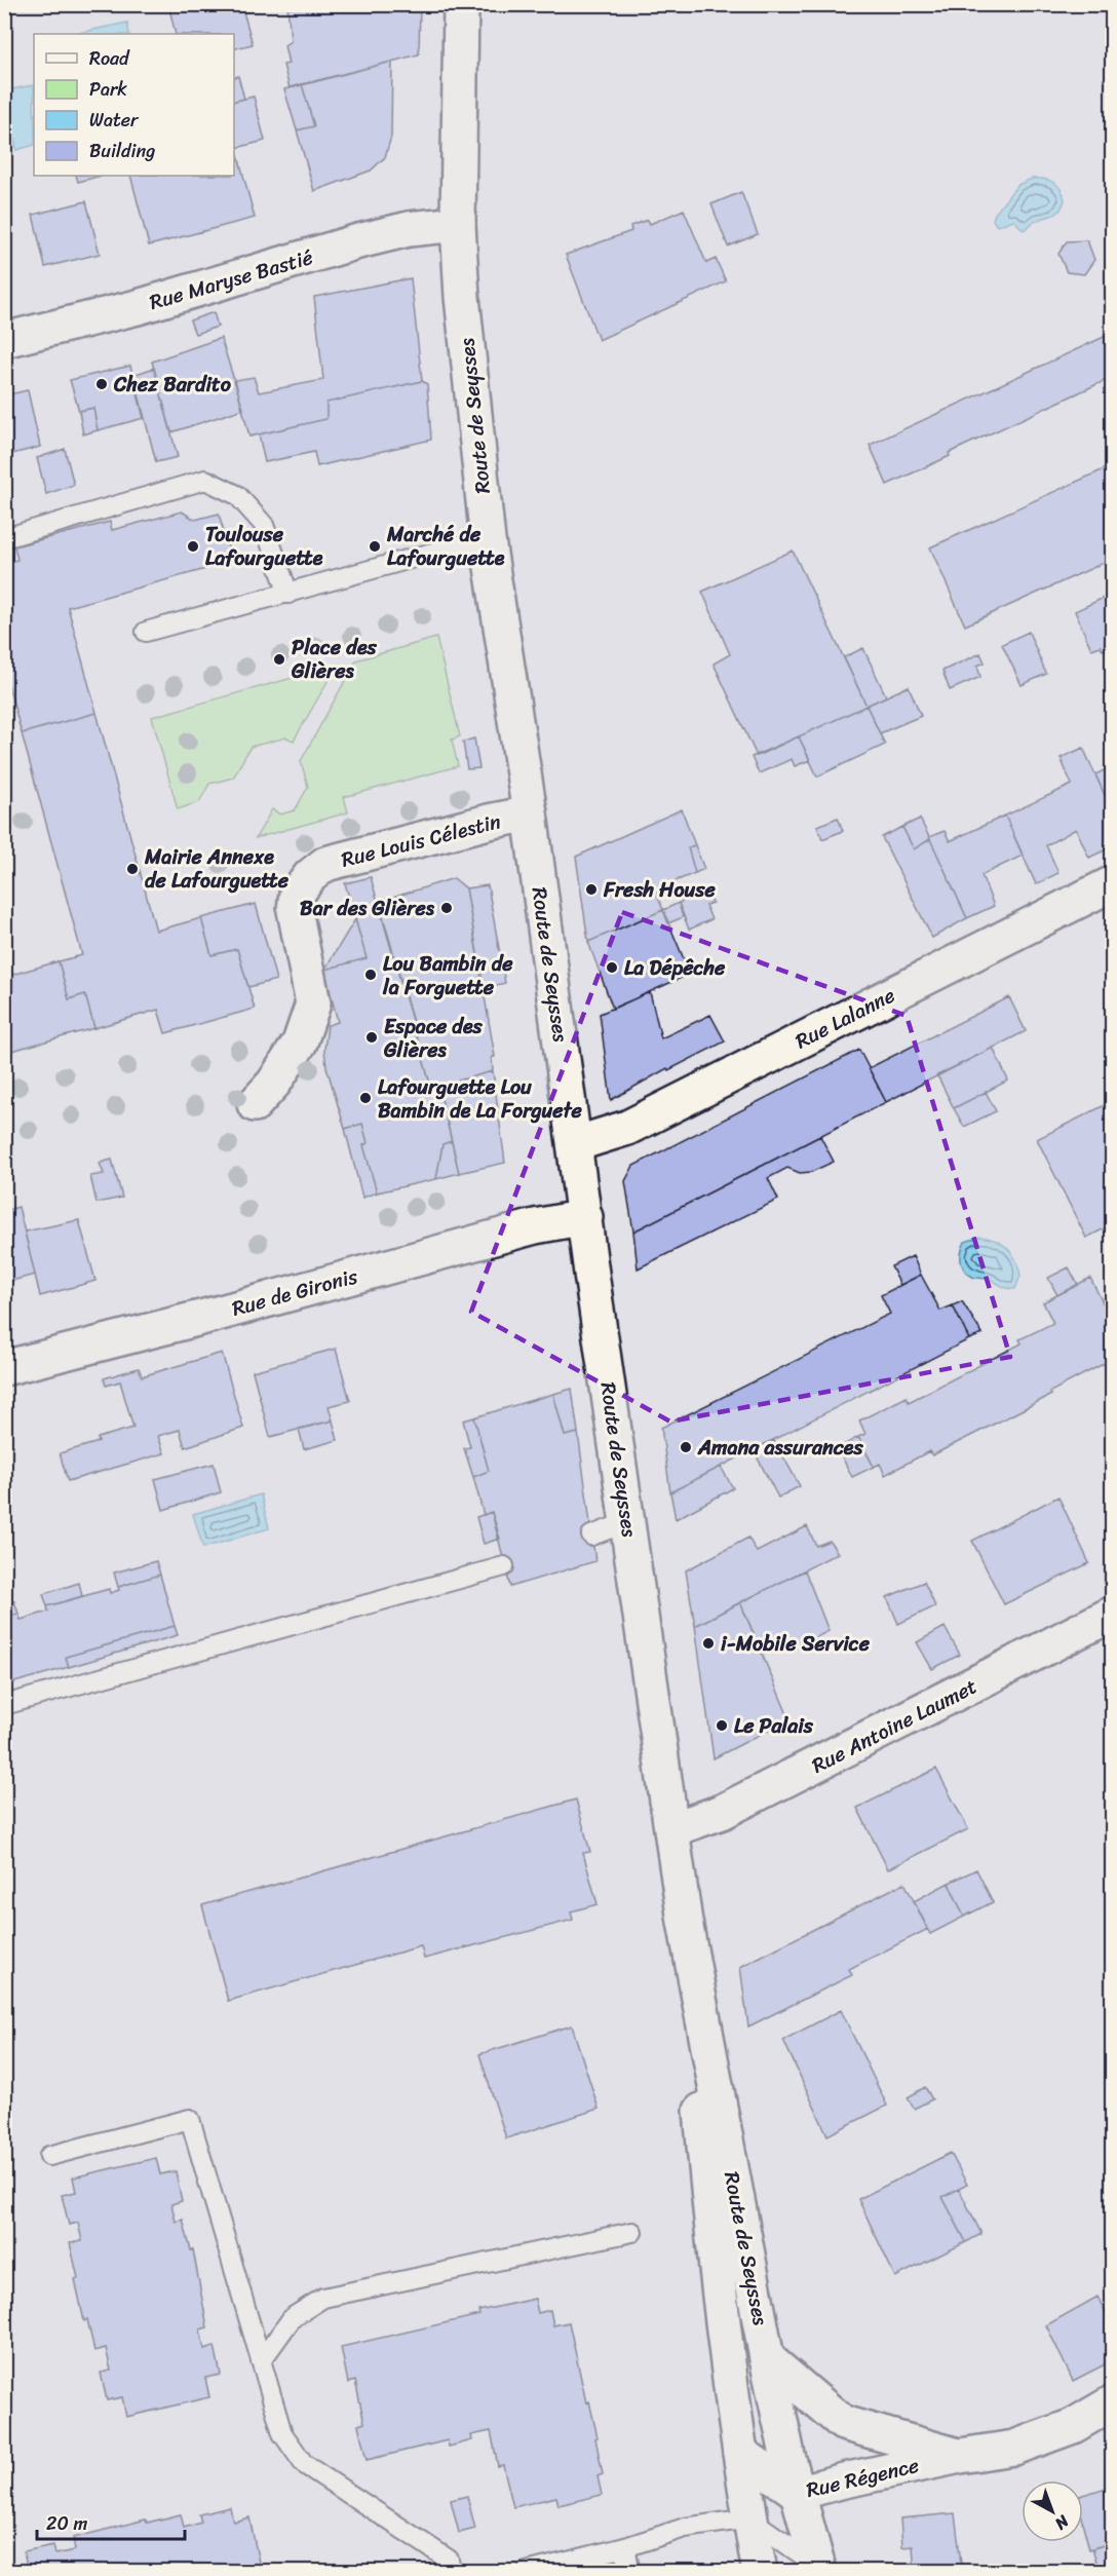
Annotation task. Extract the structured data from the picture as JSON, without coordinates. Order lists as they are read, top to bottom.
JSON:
{
  "streets": {
    "main road": [
      "Rue Maryse Bastié",
      "Route de Seysses",
      "Rue Louis Célestin",
      "Rue Lalanne",
      "Rue de Gironis",
      "Rue Antoine Laumet",
      "Rue Régence"
    ]
  },
  "crossings": [
    ["Rue Maryse Bastié", "Route de Seysses"],
    ["Route de Seysses", "Rue Louis Célestin"],
    ["Route de Seysses", "Rue Lalanne"],
    ["Route de Seysses", "Rue de Gironis"],
    ["Route de Seysses", "Rue Antoine Laumet"],
    ["Route de Seysses", "Rue Régence"]
  ],
  "places": [
    "Chez Bardito",
    "Toulouse Lafourguette",
    "Marché de Lafourguette",
    "Place des Glières",
    "Mairie Annexe de Lafourguette",
    "Fresh House",
    "Bar des Glières",
    "La Dépêche",
    "Lou Bambin de la Forguette",
    "Espace des Glières",
    "Lafourguette Lou Bambin de La Forguete",
    "Amana assurances",
    "i-Mobile Service",
    "Le Palais"
  ],
  "legend": [
    "Road",
    "Park",
    "Water",
    "Building"
  ],
  "scale_bar": "20 m",
  "north": "bottom right"
}
